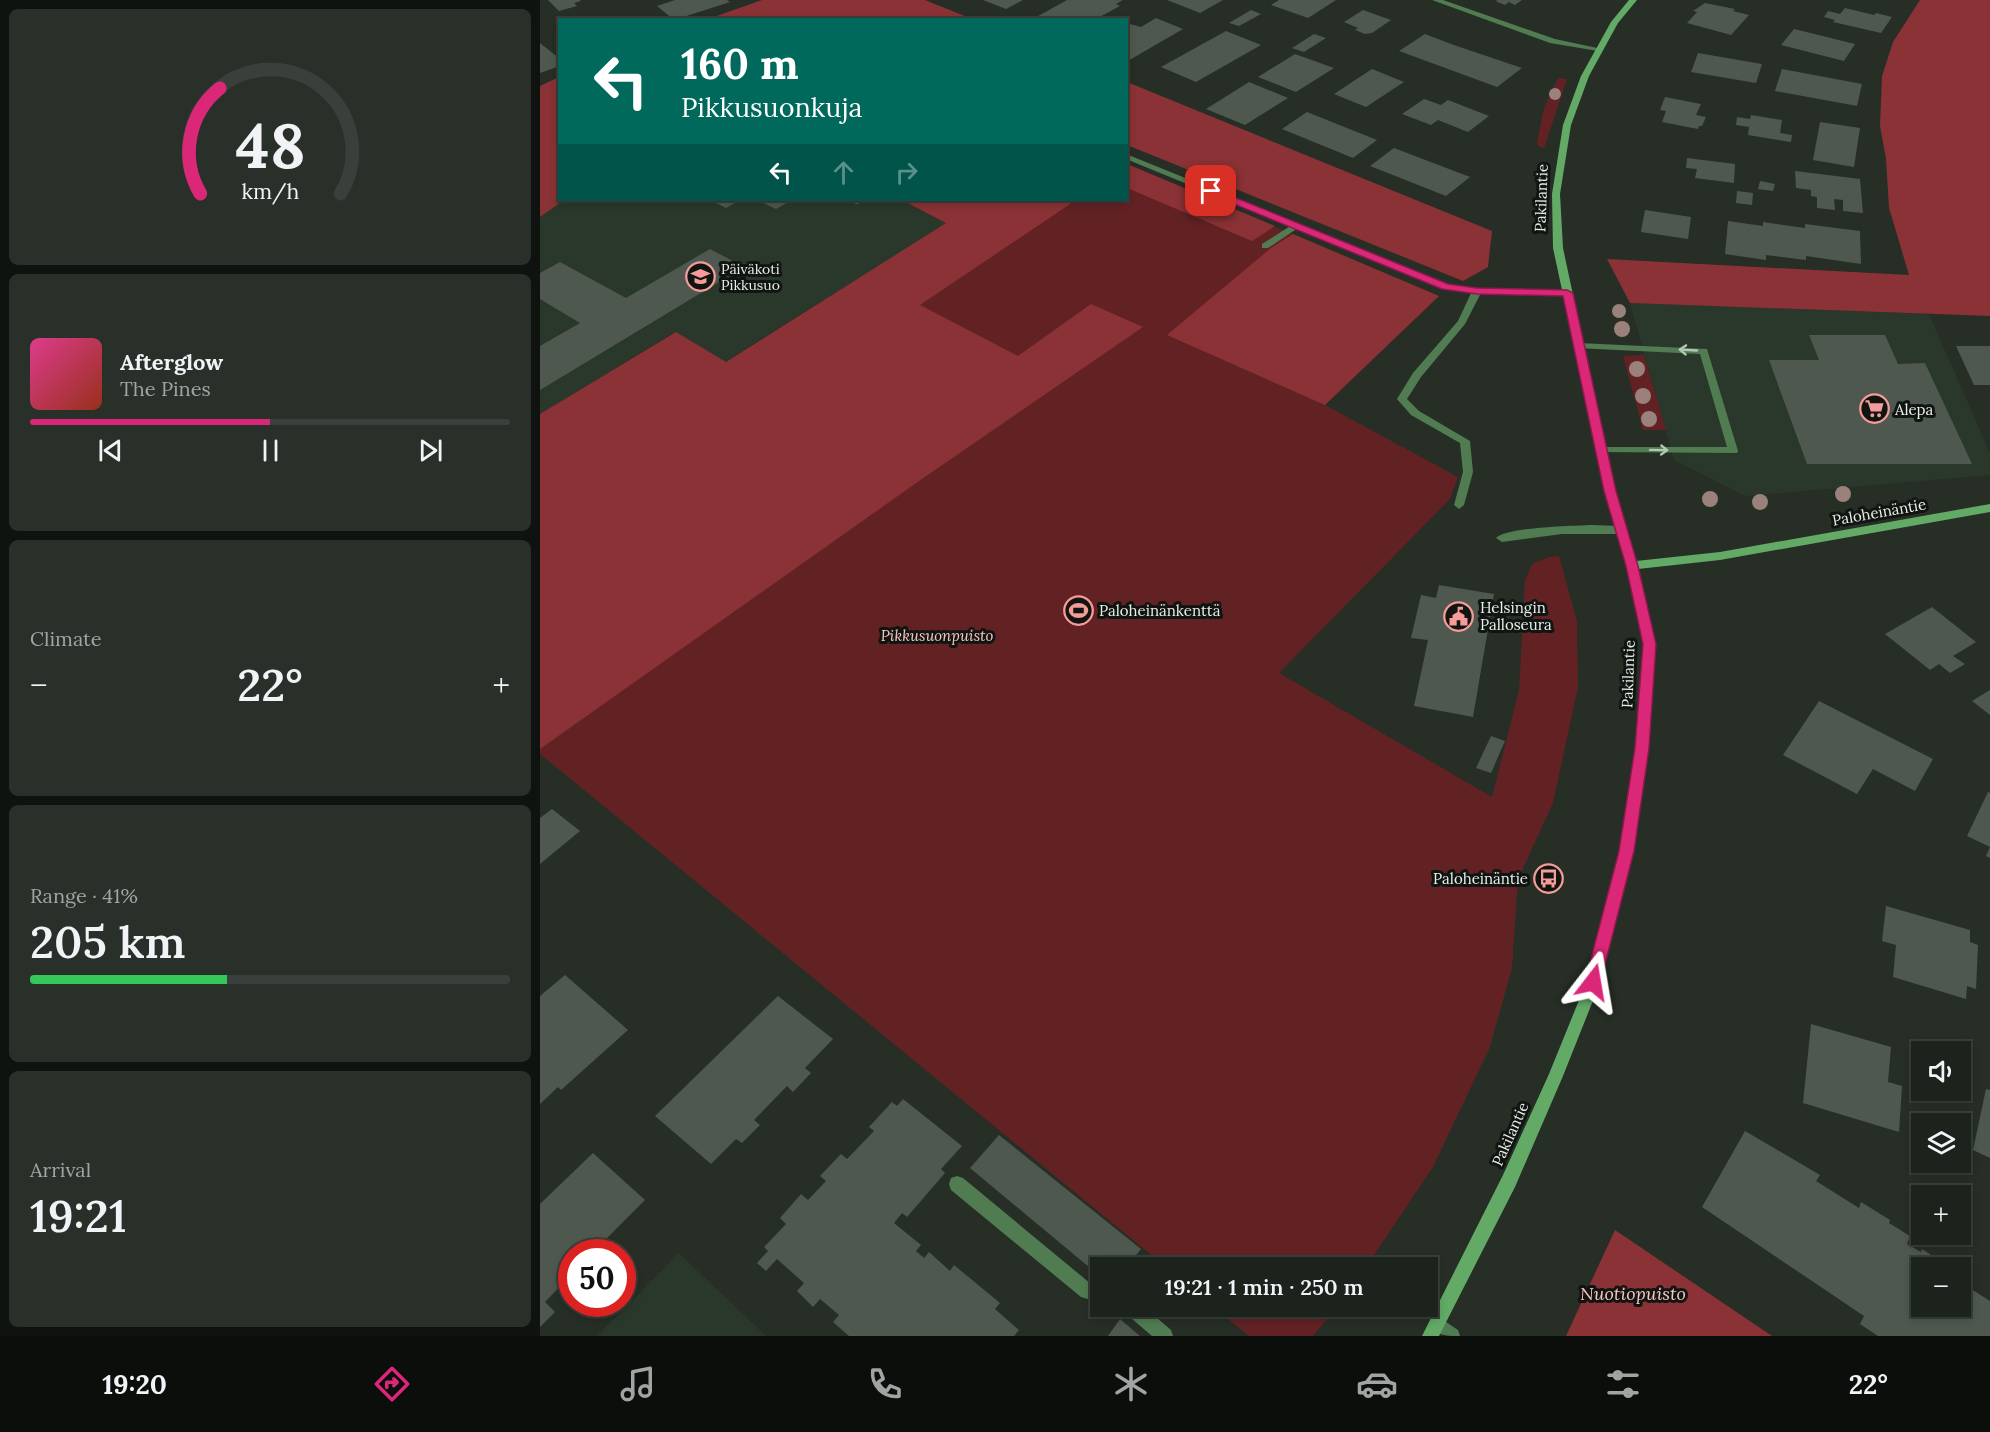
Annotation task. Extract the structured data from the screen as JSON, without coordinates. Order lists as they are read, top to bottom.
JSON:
{
  "streets": {
    "main road": ["Pakilantie", "Paloheinäntie"]
  },
  "crossings": [
    ["Pakilantie", "Paloheinäntie"]
  ],
  "parks": ["Pikkusuonpuisto", "Nuotiopuisto"],
  "places": {
    "school or university": ["Päiväkoti Pikkusuo"],
    "supermarket": ["Alepa"],
    "sports": ["Paloheinänkenttä"],
    "public building": ["Helsingin Palloseura"],
    "bus stop": ["Paloheinäntie"]
  },
  "page": {
    "turn": ["160 m", "Pikkusuonkuja"],
    "song": ["Afterglow", "The Pines"],
    "tile": [
      "Climate",
      ["Range · 41%", "205 km"],
      ["Arrival", "19:21"]
    ],
    "heat": ["−", "22°", "+"],
    "map_buttons": ["+", "−"],
    "limit": "50",
    "trip": "19:21 · 1 min · 250 m",
    "tabs": ["19:20", "22°"],
    "gauge": ["48", "km/h"]
  }
}
